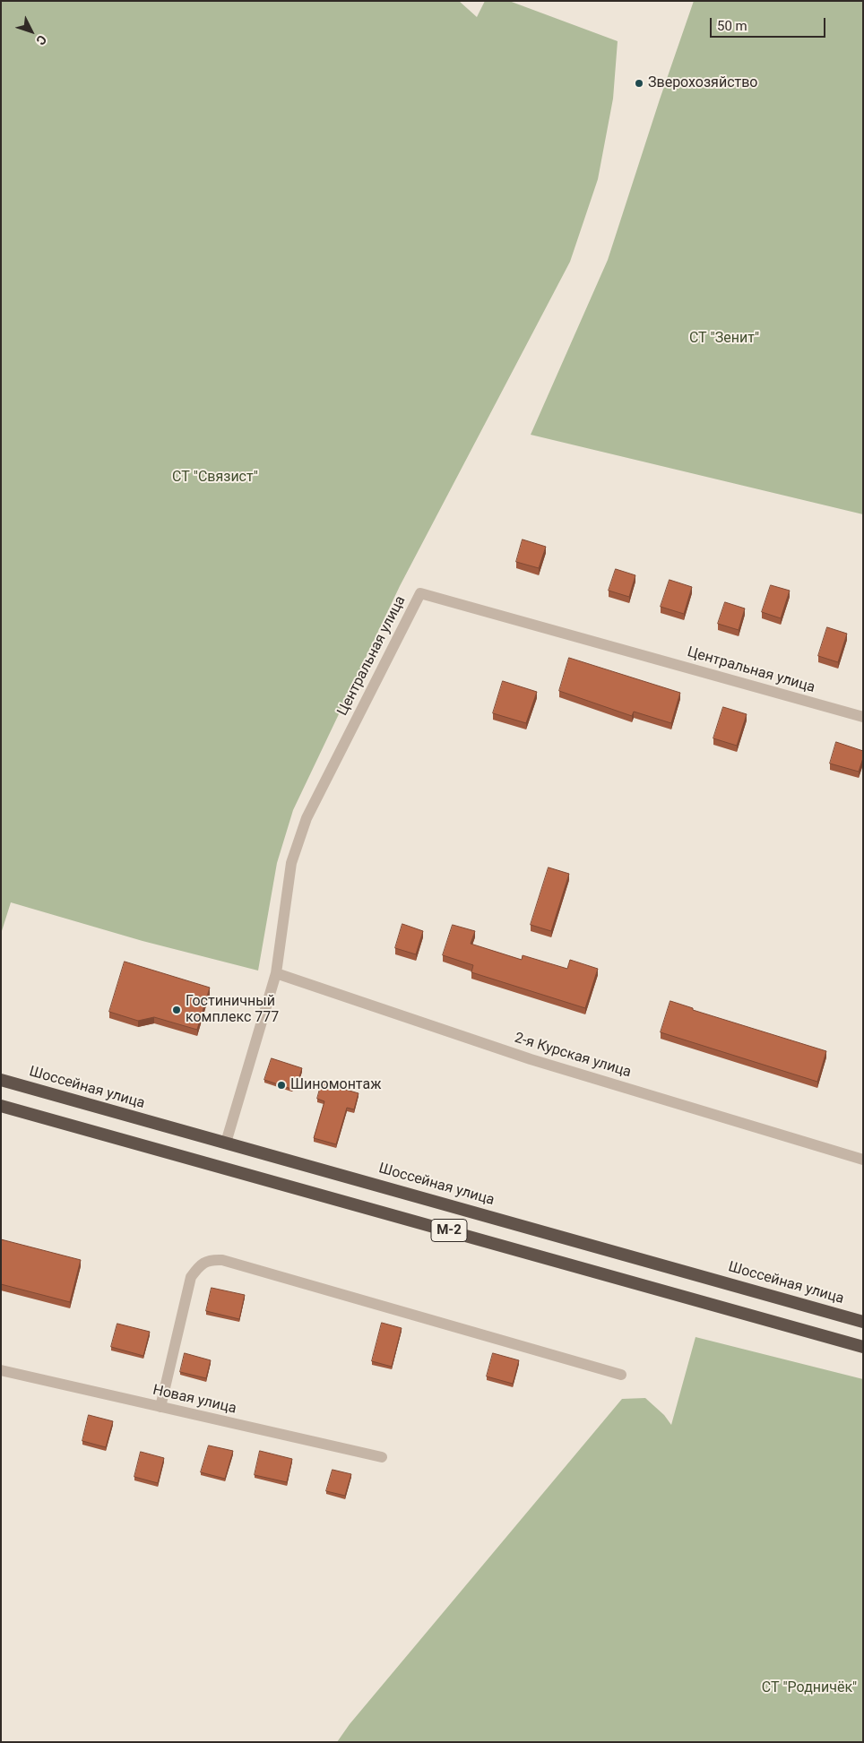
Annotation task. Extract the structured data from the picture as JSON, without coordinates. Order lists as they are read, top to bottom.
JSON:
{
  "streets": {
    "highway": ["Шоссейная улица", "М-2"],
    "street": ["Центральная улица", "2-я Курская улица", "Новая улица"]
  },
  "crossings": [
    ["Центральная улица", "2-я Курская улица"],
    ["Центральная улица", "Шоссейная улица"]
  ],
  "parks": ["СТ \"Зенит\"", "СТ \"Связист\"", "СТ \"Родничёк\""],
  "places": ["Зверохозяйство", "Гостиничный комплекс 777", "Шиномонтаж"],
  "scale_bar": "50 m",
  "north": "bottom right"
}
